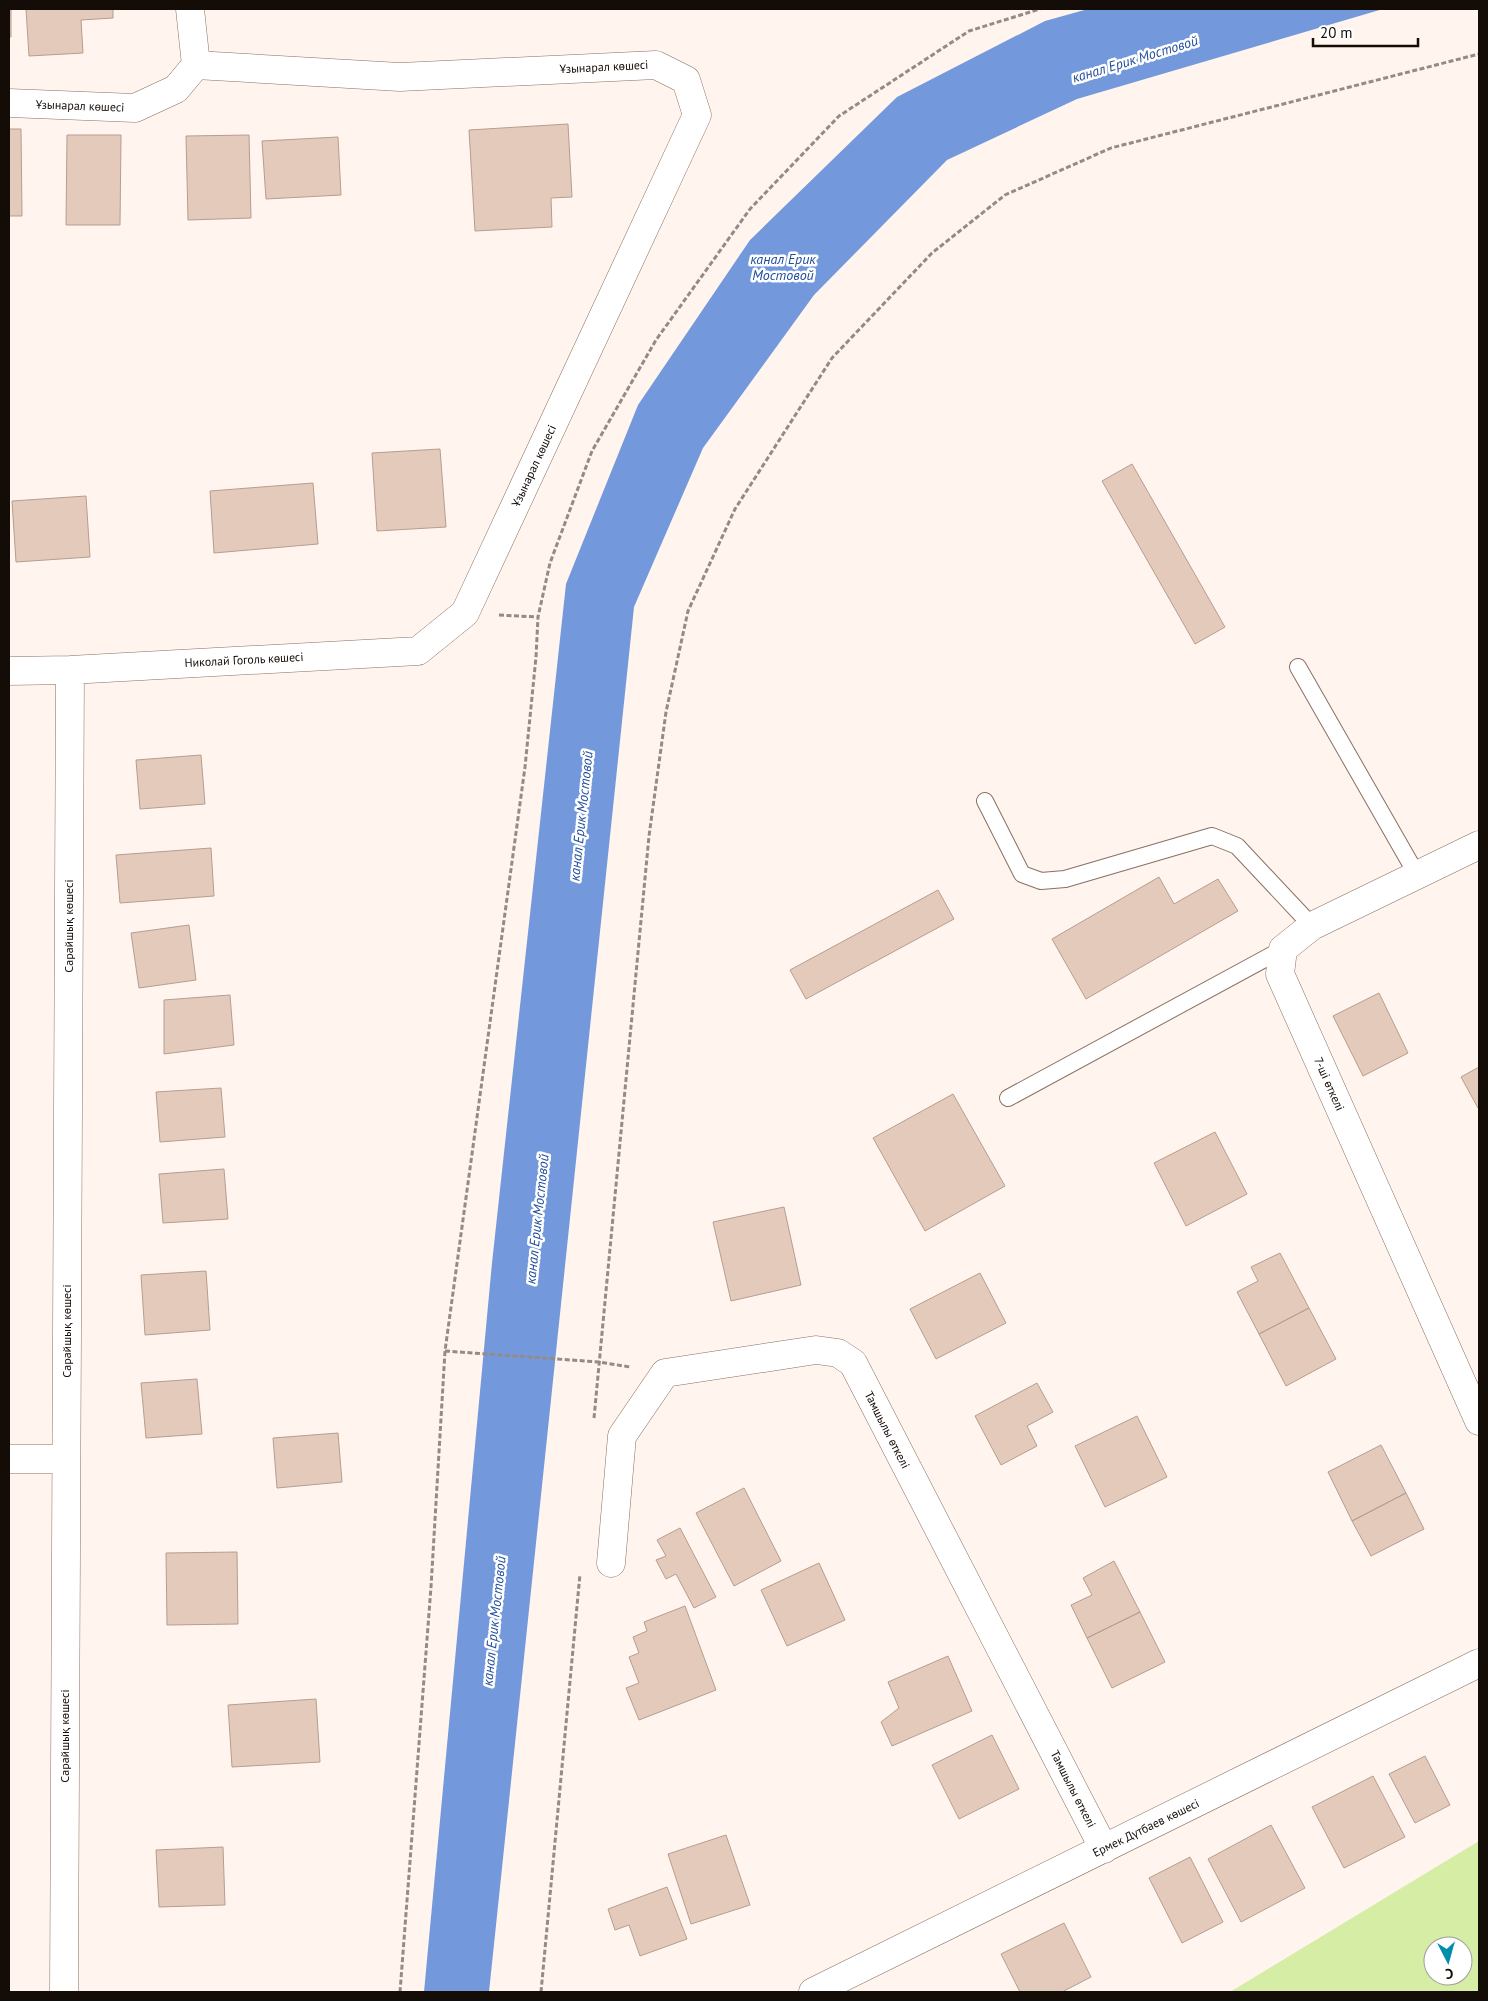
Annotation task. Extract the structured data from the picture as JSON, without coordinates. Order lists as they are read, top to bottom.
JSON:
{
  "streets": {
    "street": [
      "Ұзынарал көшесі",
      "Николай Гоголь көшесі",
      "Сарайшық көшесі",
      "7-шi өткелi",
      "Тамшылы өткелі",
      "Ермек Дүтбаев көшесi"
    ]
  },
  "crossings": [
    ["Ұзынарал көшесі", "Николай Гоголь көшесі"],
    ["Николай Гоголь көшесі", "Сарайшық көшесі"],
    ["Тамшылы өткелі", "Ермек Дүтбаев көшесi"]
  ],
  "water": ["канал Ерик Мостовой"],
  "scale_bar": "20 m",
  "north": "bottom"
}
